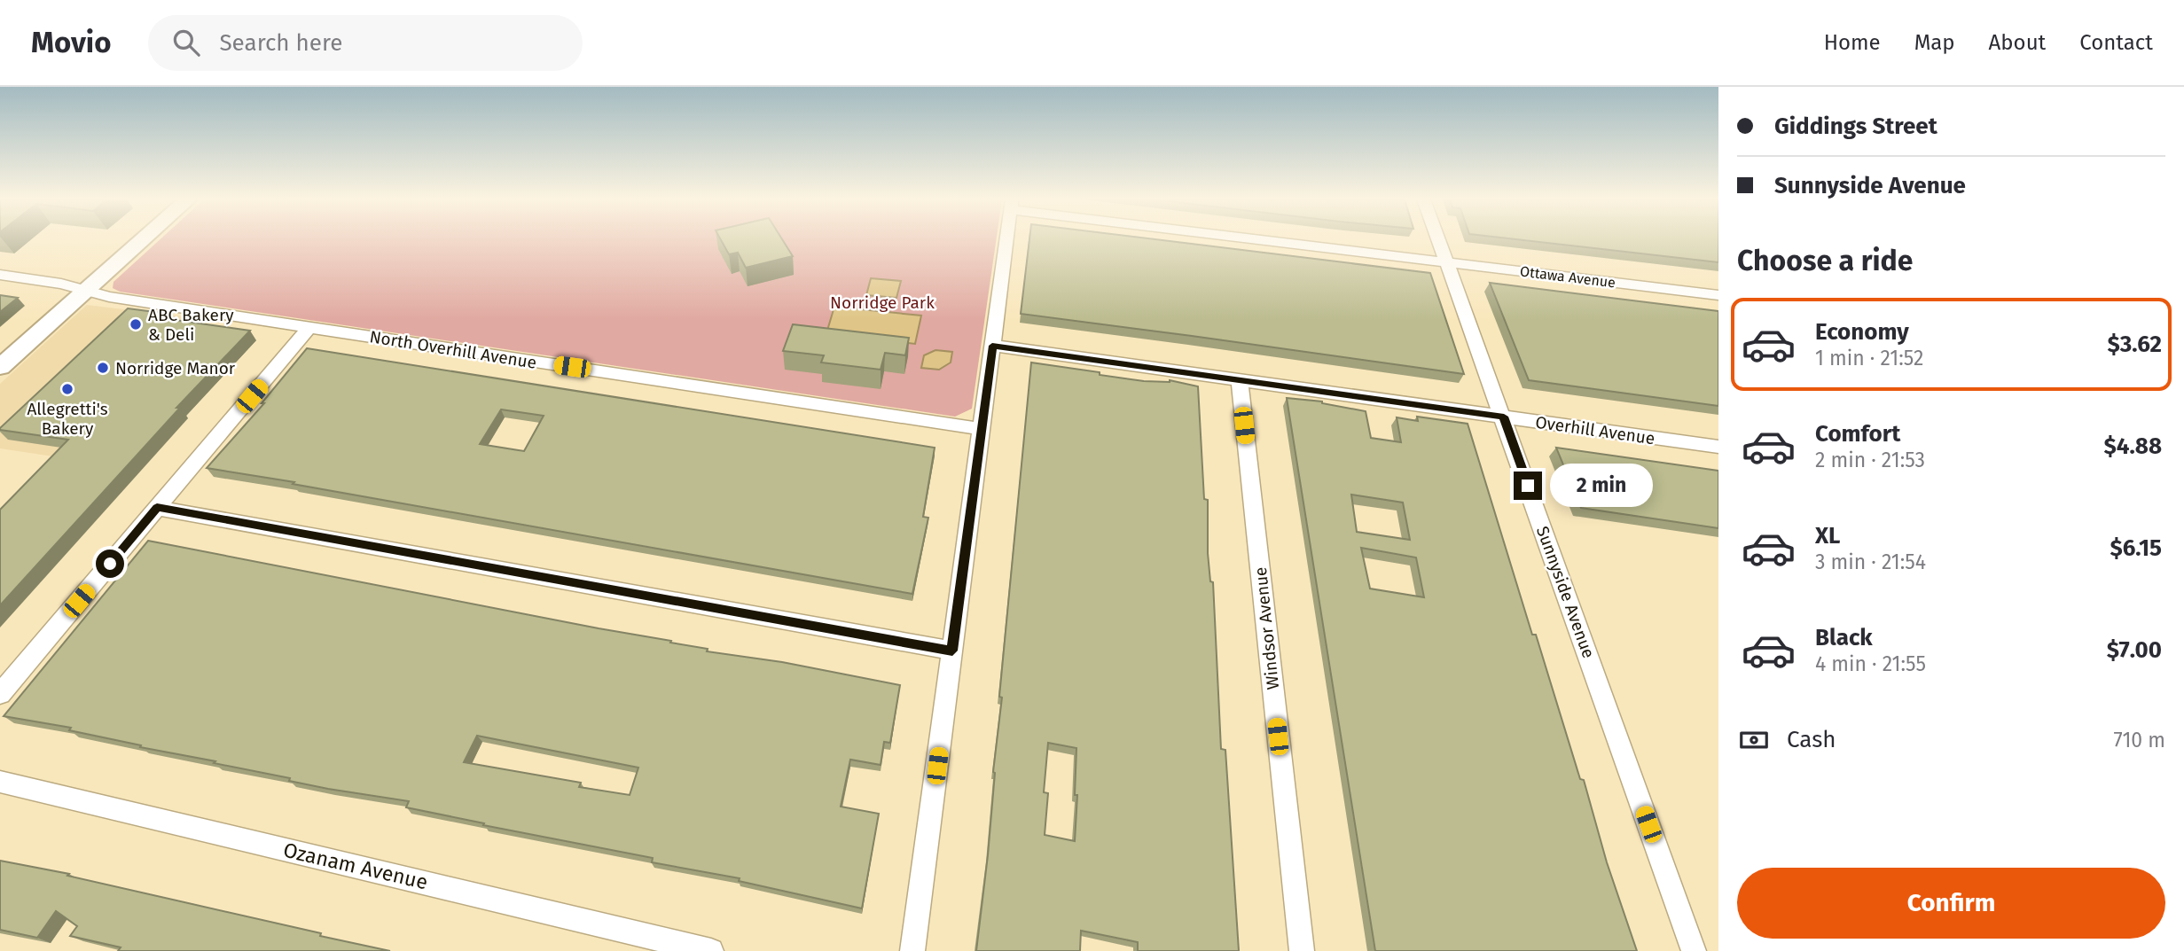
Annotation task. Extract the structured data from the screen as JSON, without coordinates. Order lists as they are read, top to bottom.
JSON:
{
  "streets": {
    "street": [
      "Ottawa Avenue",
      "North Overhill Avenue",
      "Overhill Avenue",
      "Sunnyside Avenue",
      "Windsor Avenue",
      "Ozanam Avenue"
    ]
  },
  "crossings": [
    ["Ottawa Avenue", "Sunnyside Avenue"],
    ["Overhill Avenue", "Sunnyside Avenue"],
    ["Overhill Avenue", "Windsor Avenue"]
  ],
  "parks": ["Norridge Park"],
  "places": ["ABC Bakery & Deli", "Norridge Manor", "Allegretti's Bakery"],
  "page": {
    "header": "Movio",
    "search": "Search here",
    "nav": [
      "Home",
      "Map",
      "About",
      "Contact"
    ],
    "banner": ["Giddings Street", "Sunnyside Avenue"],
    "heading": "Choose a ride",
    "list": [
      {
        "name": "Economy",
        "note": "1 min · 21:52",
        "value": "$3.62"
      },
      {
        "name": "Comfort",
        "note": "2 min · 21:53",
        "value": "$4.88"
      },
      {
        "name": "XL",
        "note": "3 min · 21:54",
        "value": "$6.15"
      },
      {
        "name": "Black",
        "note": "4 min · 21:55",
        "value": "$7.00"
      }
    ],
    "bubble": "2 min",
    "pay": ["Cash", "710 m"],
    "buttons": "Confirm"
  }
}
